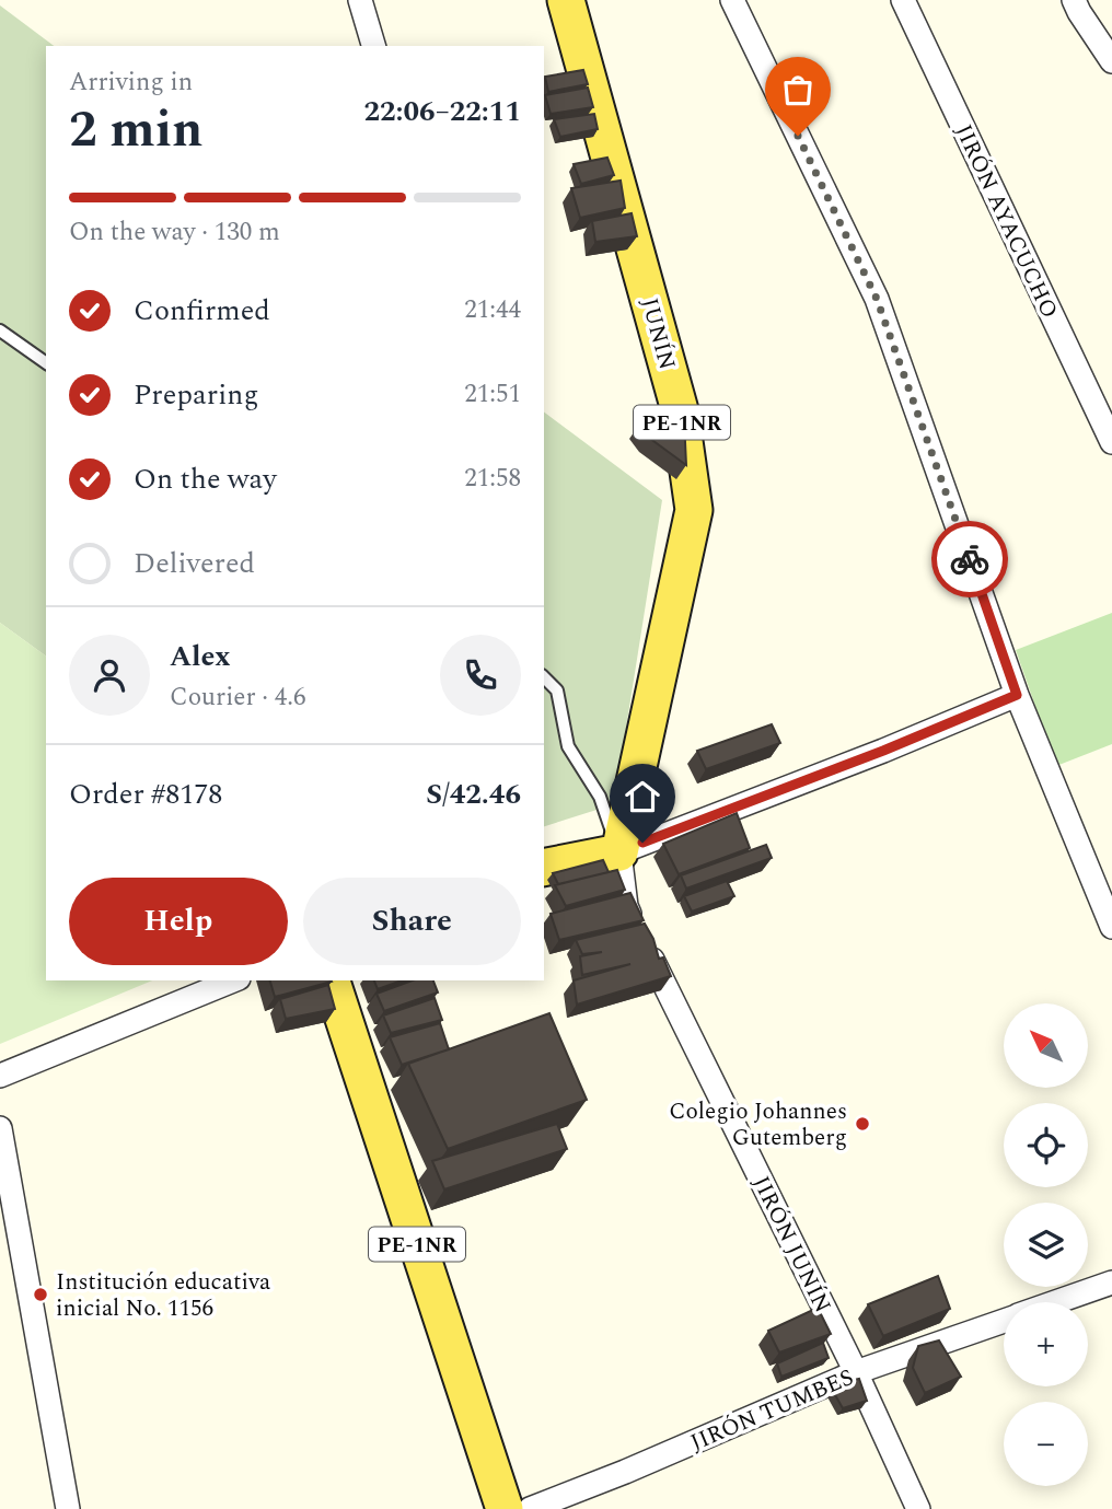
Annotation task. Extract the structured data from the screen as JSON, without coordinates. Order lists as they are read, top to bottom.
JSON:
{
  "streets": {
    "main road": ["JUNÍN", "PE-1NR"],
    "street": ["JIRÓN AYACUCHO", "JIRÓN JUNÍN", "JIRÓN TUMBES"]
  },
  "crossings": [
    ["JUNÍN", "JIRÓN JUNÍN"],
    ["JIRÓN JUNÍN", "JIRÓN TUMBES"]
  ],
  "places": ["Colegio Johannes Gutemberg", "Institución educativa inicial No. 1156"],
  "north": "top left",
  "page": {
    "heading": ["2 min", "Arriving in", "22:06–22:11"],
    "panel": [
      "Alex",
      "Courier · 4.6",
      "Order #8178",
      "S/42.46"
    ],
    "bar": "On the way · 130 m",
    "list": [
      ["Confirmed", "21:44"],
      ["Preparing", "21:51"],
      ["On the way", "21:58"],
      "Delivered"
    ],
    "buttons": ["Help", "Share"],
    "map_buttons": ["+", "−"]
  }
}
